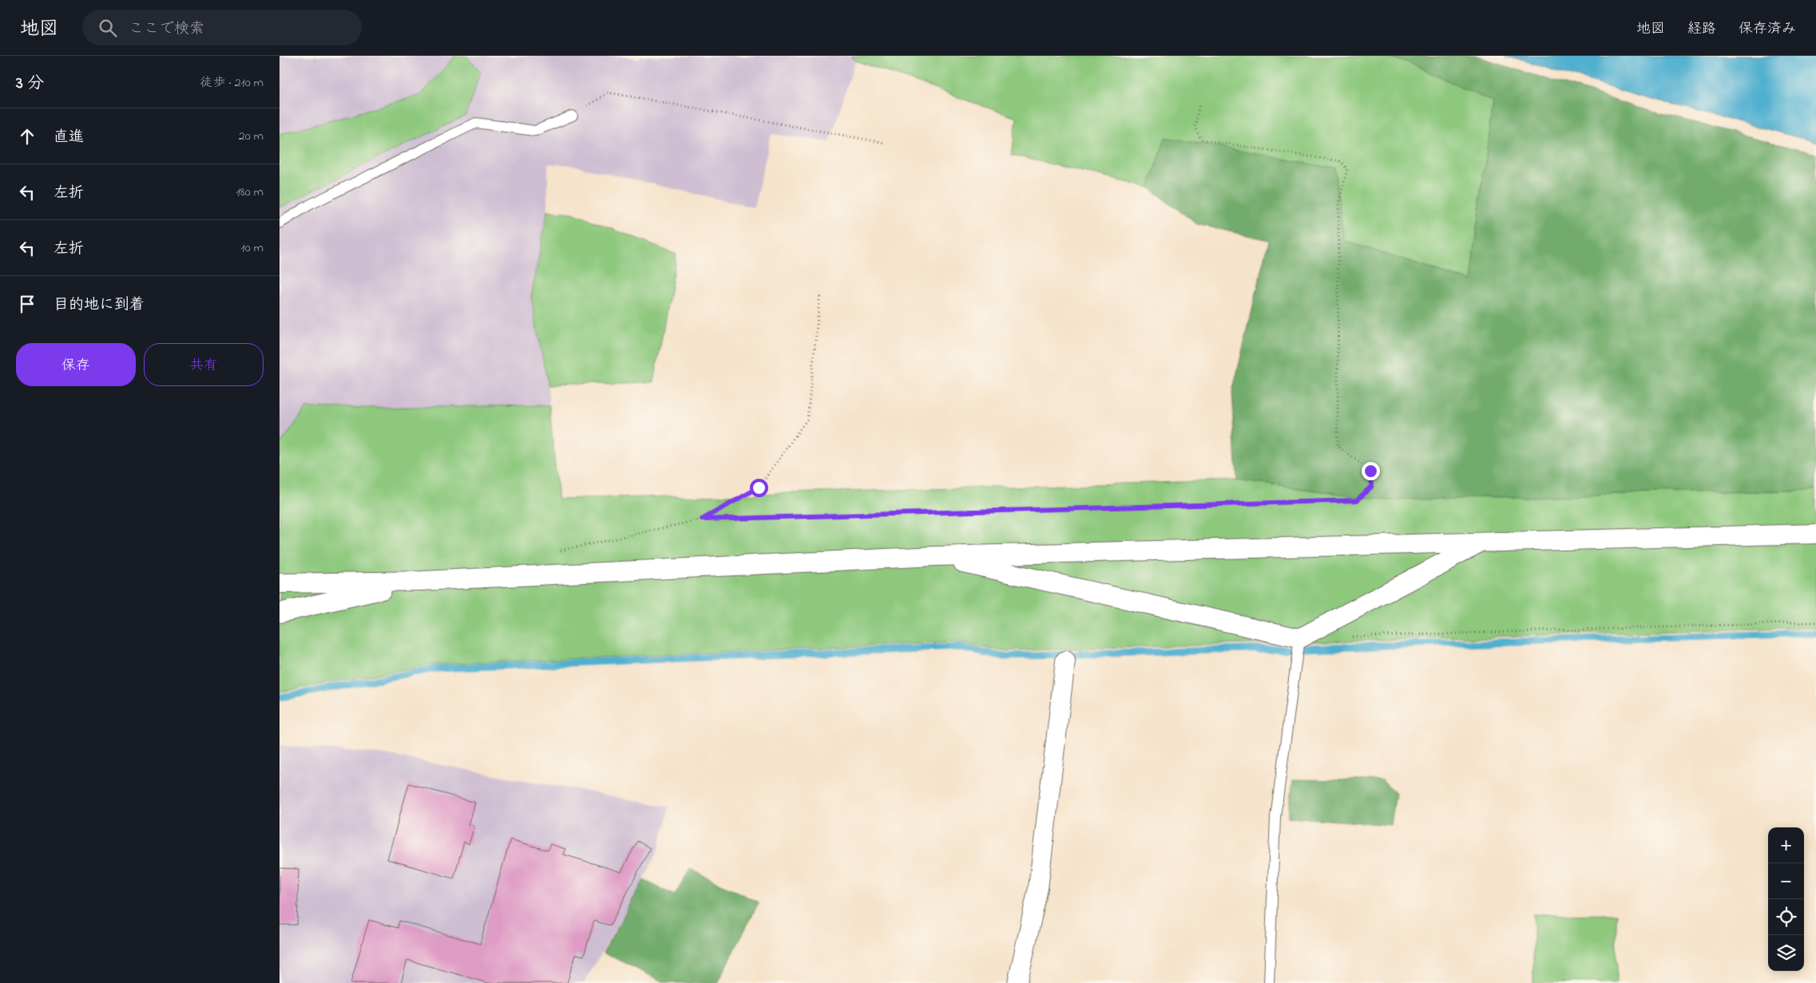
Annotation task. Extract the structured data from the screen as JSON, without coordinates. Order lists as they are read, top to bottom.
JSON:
{
  "page": {
    "header": "地図",
    "search": "ここで検索",
    "nav": ["地図", "経路", "保存済み"],
    "heading": ["3 分", "徒歩 · 210 m"],
    "list": [
      ["直進", "20 m"],
      ["左折", "180 m"],
      ["左折", "10 m"],
      "目的地に到着"
    ],
    "buttons": ["保存", "共有"],
    "map_buttons": ["+", "−"]
  }
}
